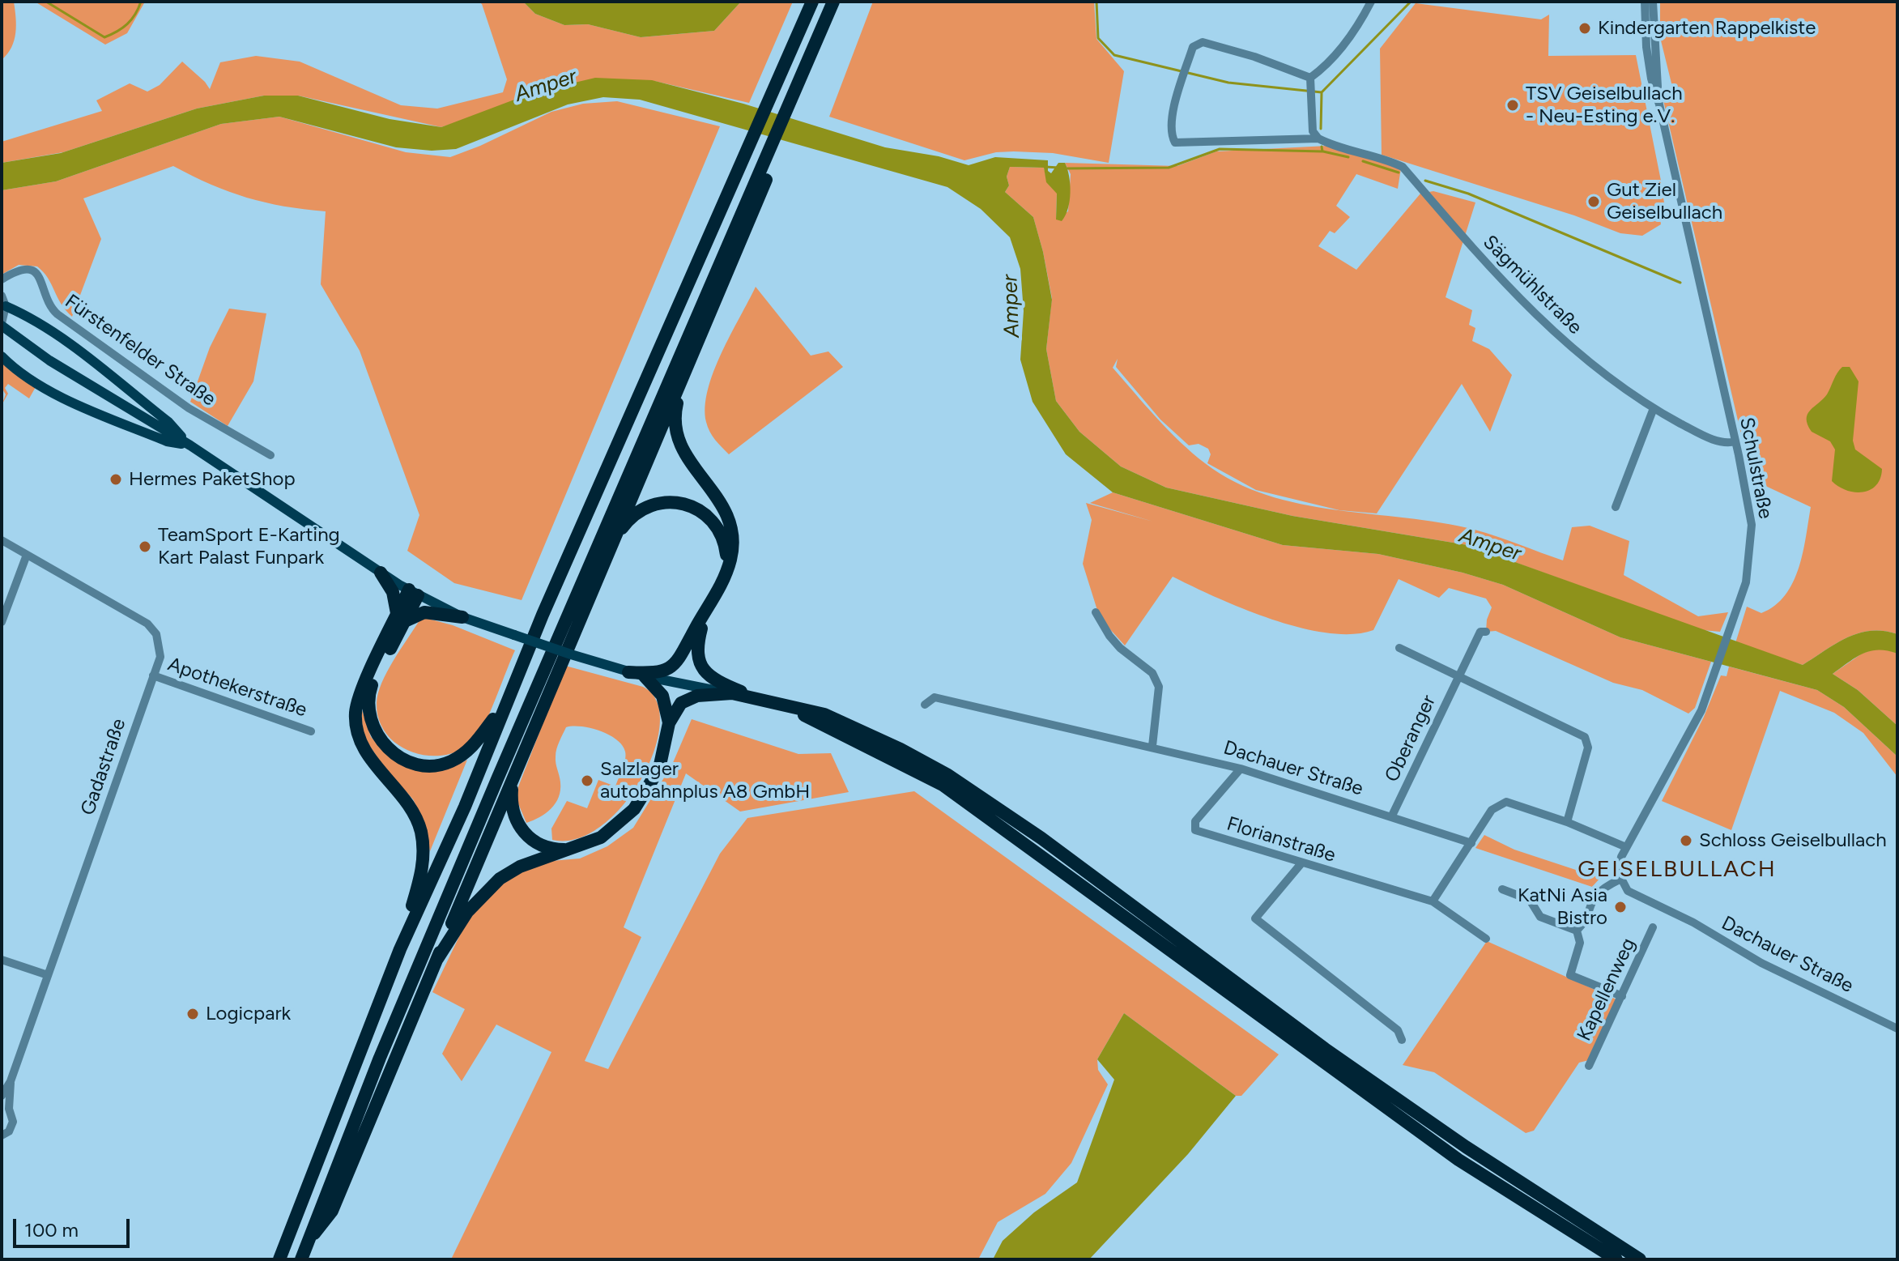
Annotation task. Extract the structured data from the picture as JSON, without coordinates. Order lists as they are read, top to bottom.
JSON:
{
  "streets": {
    "street": [
      "Sägmühlstraße",
      "Fürstenfelder Straße",
      "Schulstraße",
      "Apothekerstraße",
      "Oberanger",
      "Gadastraße",
      "Dachauer Straße",
      "Florianstraße",
      "Kapellenweg"
    ]
  },
  "crossings": [
    ["Sägmühlstraße", "Schulstraße"],
    ["Schulstraße", "Dachauer Straße"],
    ["Apothekerstraße", "Gadastraße"],
    ["Oberanger", "Dachauer Straße"],
    ["Dachauer Straße", "Florianstraße"]
  ],
  "districts": ["GEISELBULLACH"],
  "water": ["Amper"],
  "places": [
    "Kindergarten Rappelkiste",
    "TSV Geiselbullach - Neu-Esting e.V.",
    "Gut Ziel Geiselbullach",
    "Hermes PaketShop",
    "TeamSport E-Karting Kart Palast Funpark",
    "Salzlager autobahnplus A8 GmbH",
    "Schloss Geiselbullach",
    "KatNi Asia Bistro",
    "Logicpark"
  ],
  "scale_bar": "100 m"
}
